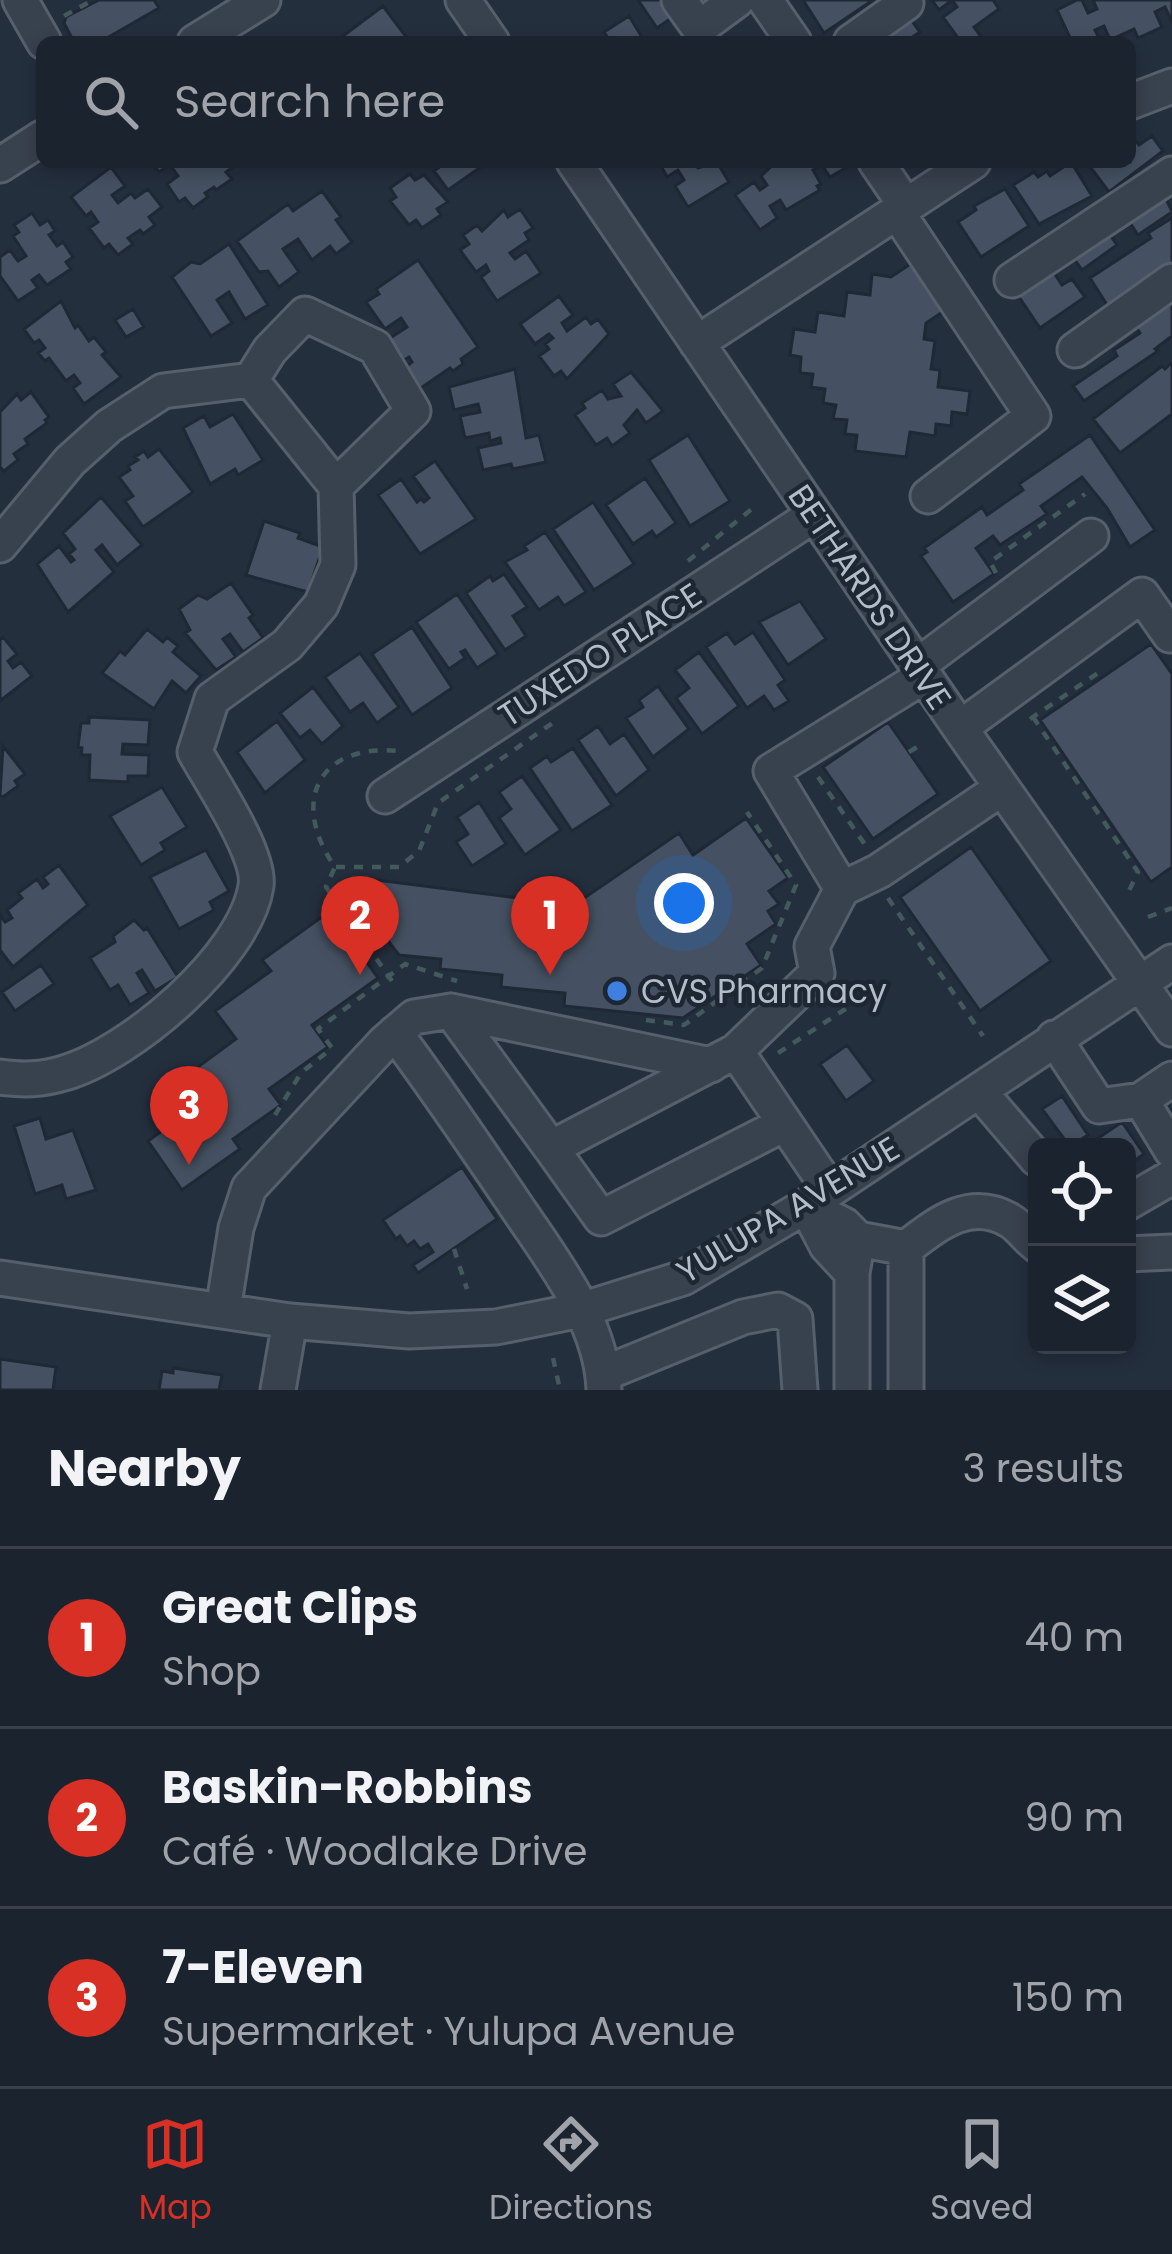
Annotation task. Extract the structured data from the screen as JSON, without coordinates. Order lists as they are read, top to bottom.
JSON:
{
  "streets": {
    "street": ["BETHARDS DRIVE", "TUXEDO PLACE", "YULUPA AVENUE"]
  },
  "crossings": [
    ["BETHARDS DRIVE", "TUXEDO PLACE"],
    ["BETHARDS DRIVE", "YULUPA AVENUE"]
  ],
  "places": ["CVS Pharmacy"],
  "page": {
    "search": "Search here",
    "pins": ["1", "2", "3"],
    "heading": ["Nearby", "3 results"],
    "list": [
      {
        "mark": "1",
        "name": "Great Clips",
        "note": "Shop",
        "value": "40 m"
      },
      {
        "mark": "2",
        "name": "Baskin-Robbins",
        "note": "Café · Woodlake Drive",
        "value": "90 m"
      },
      {
        "mark": "3",
        "name": "7-Eleven",
        "note": "Supermarket · Yulupa Avenue",
        "value": "150 m"
      }
    ],
    "nav": ["Map", "Directions", "Saved"]
  }
}
